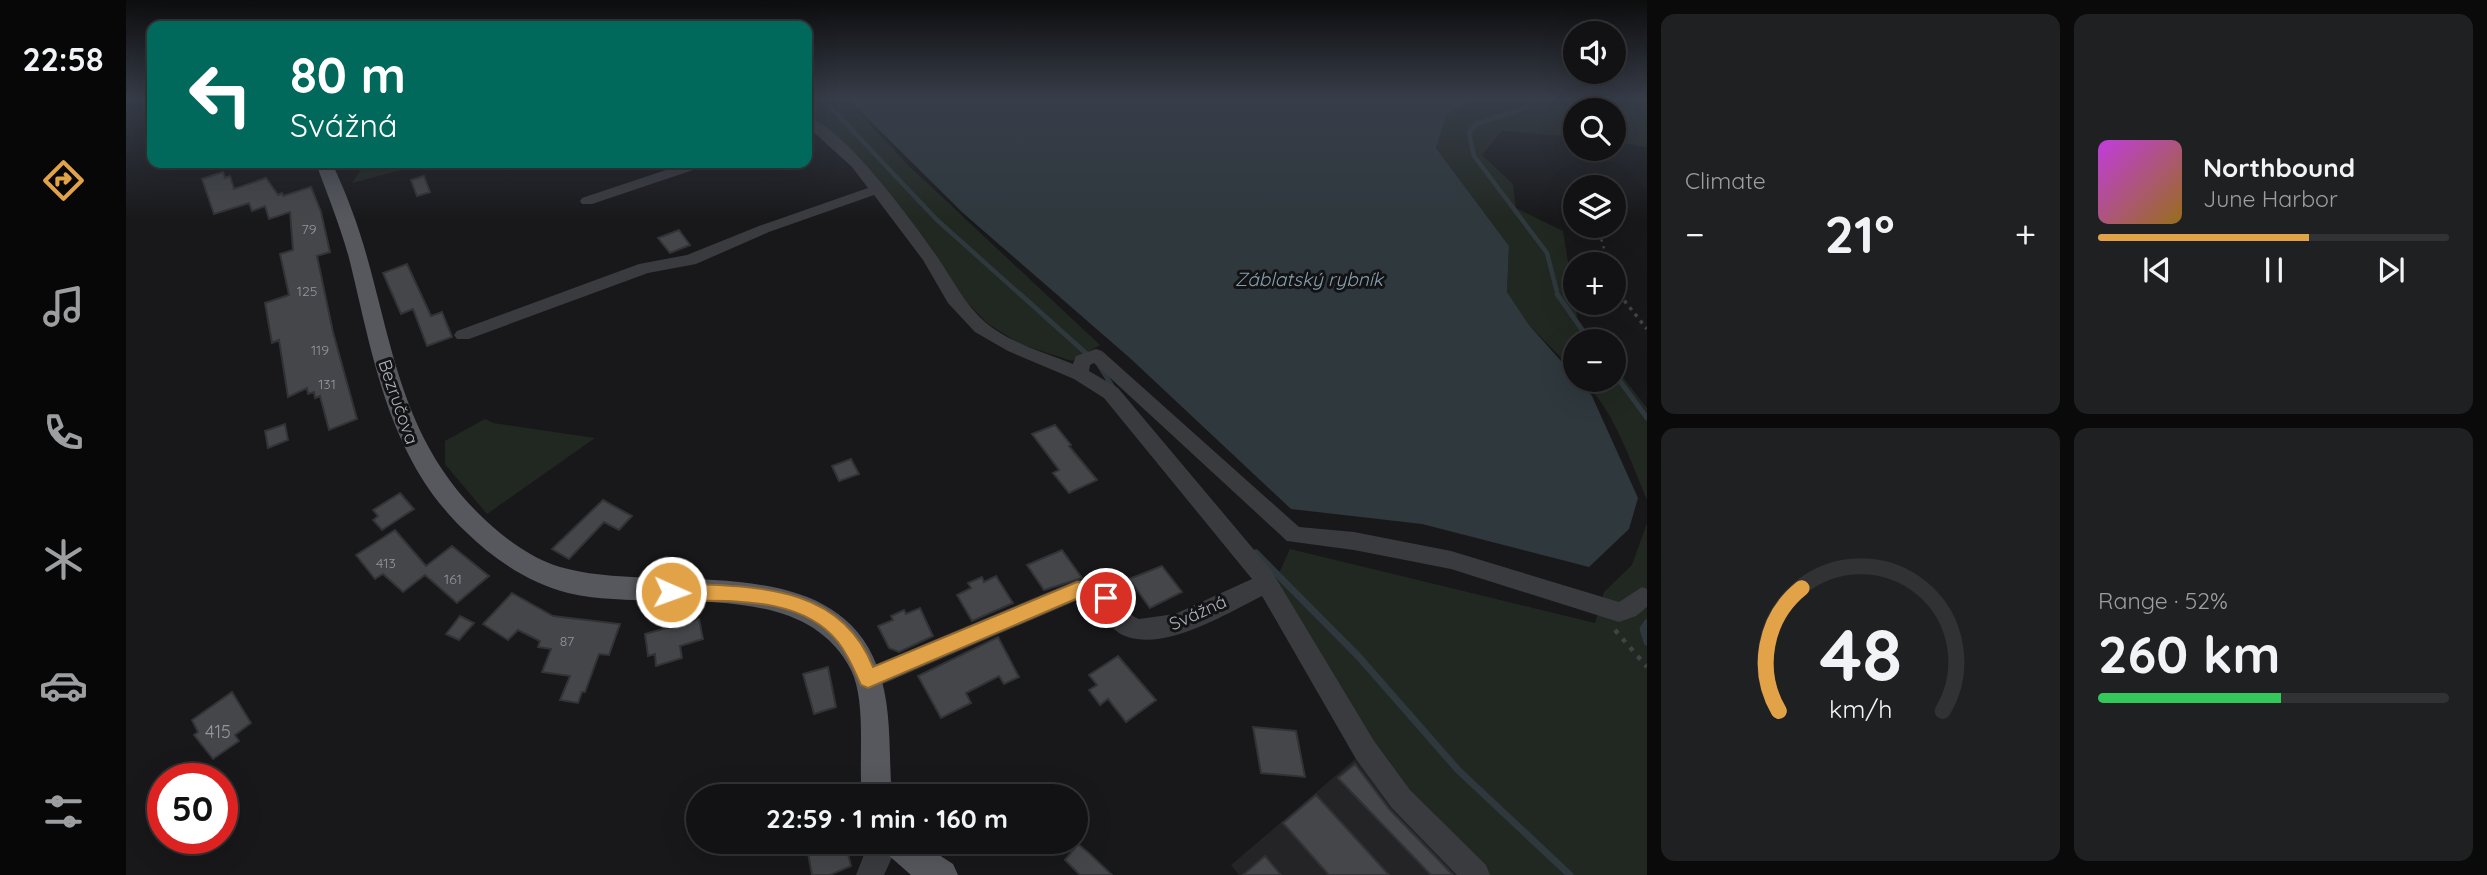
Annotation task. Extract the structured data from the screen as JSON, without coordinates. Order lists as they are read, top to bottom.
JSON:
{
  "streets": {
    "main road": ["Bezručova"],
    "street": ["Svážná"]
  },
  "crossings": [
    ["Bezručova", "Svážná"]
  ],
  "water": ["Záblatský rybník"],
  "house_numbers": [
    "79",
    "125",
    "119",
    "131",
    "413",
    "161",
    "87",
    "415"
  ],
  "page": {
    "tabs": "22:58",
    "tile": [
      "Climate",
      ["Range · 52%", "260 km"]
    ],
    "map_buttons": ["+", "−"],
    "turn": ["80 m", "Svážná"],
    "song": ["Northbound", "June Harbor"],
    "heat": ["−", "21°", "+"],
    "limit": "50",
    "trip": "22:59 · 1 min · 160 m",
    "gauge": ["48", "km/h"]
  }
}
